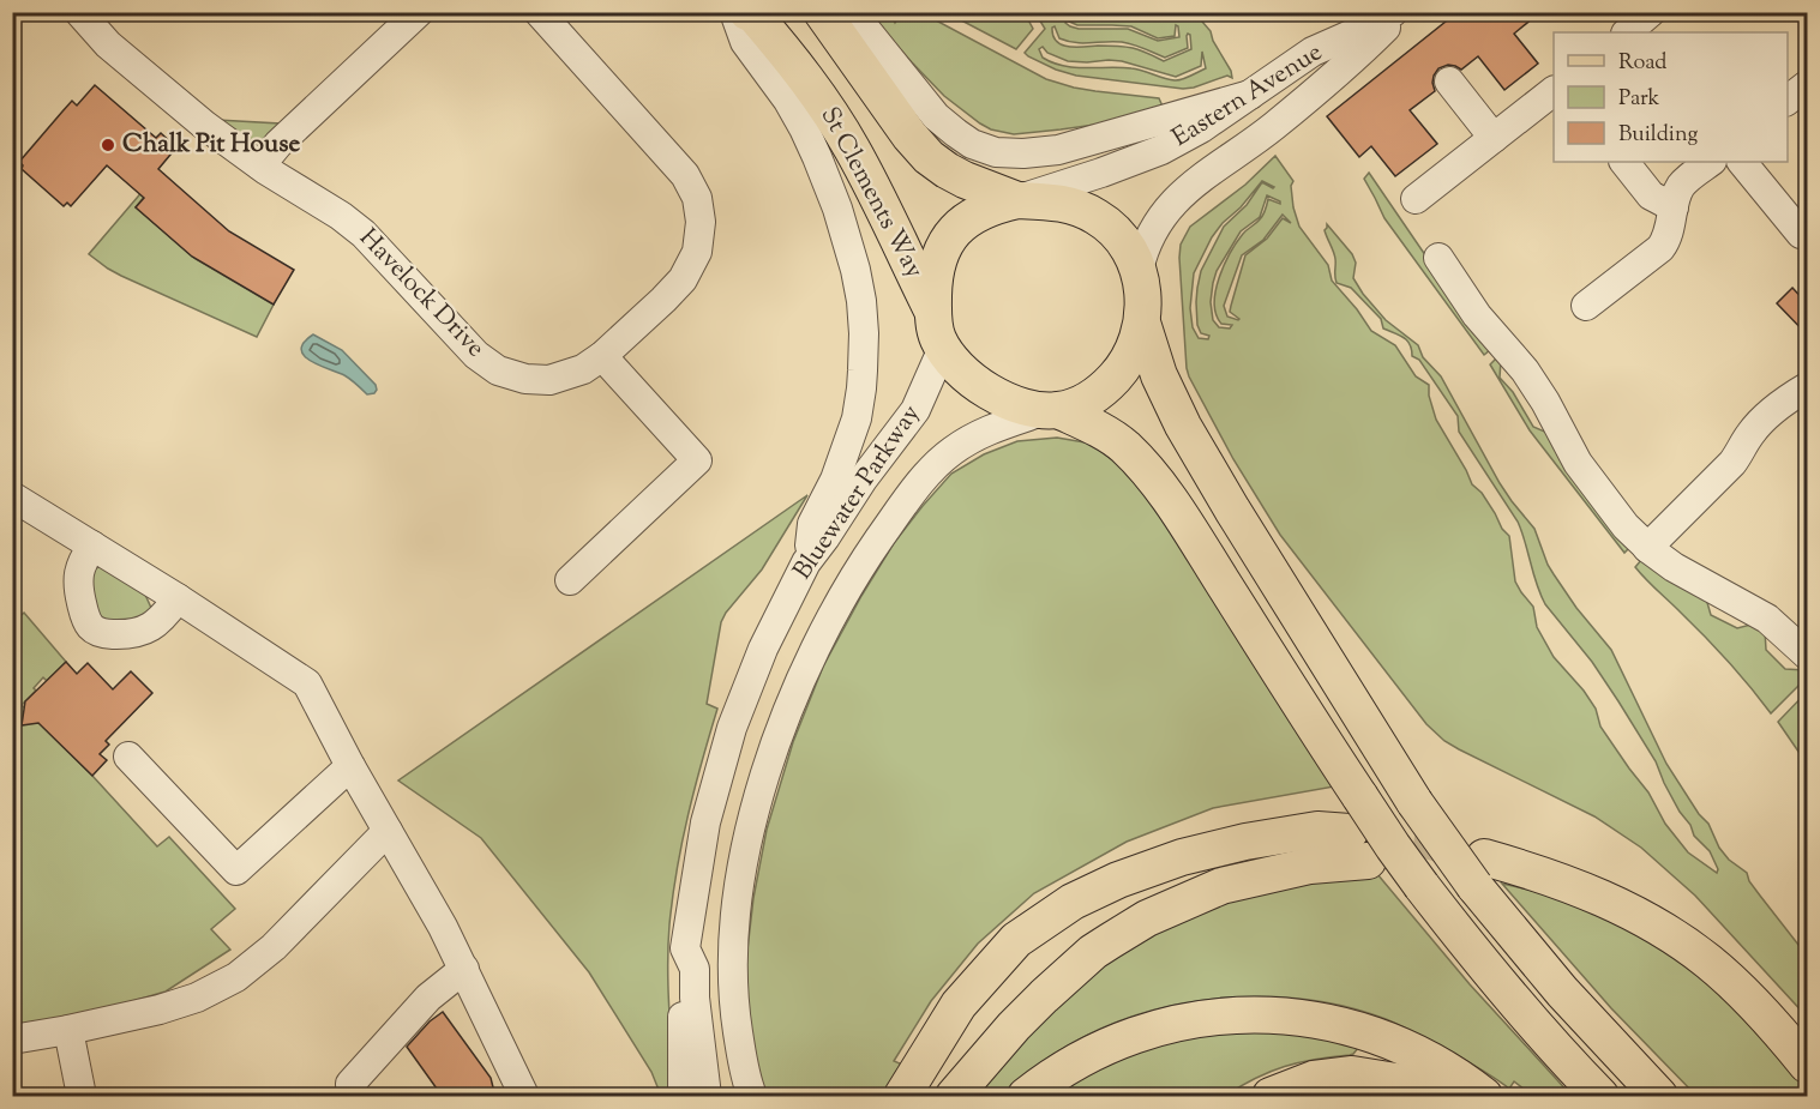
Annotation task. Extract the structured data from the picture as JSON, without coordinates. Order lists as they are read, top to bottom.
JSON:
{
  "streets": {
    "main road": ["St Clements Way"],
    "street": ["Eastern Avenue", "Havelock Drive", "Bluewater Parkway"]
  },
  "crossings": [
    ["Eastern Avenue", "St Clements Way"],
    ["Eastern Avenue", "Bluewater Parkway"],
    ["St Clements Way", "Bluewater Parkway"]
  ],
  "places": ["Chalk Pit House"],
  "legend": ["Road", "Park", "Building"]
}
